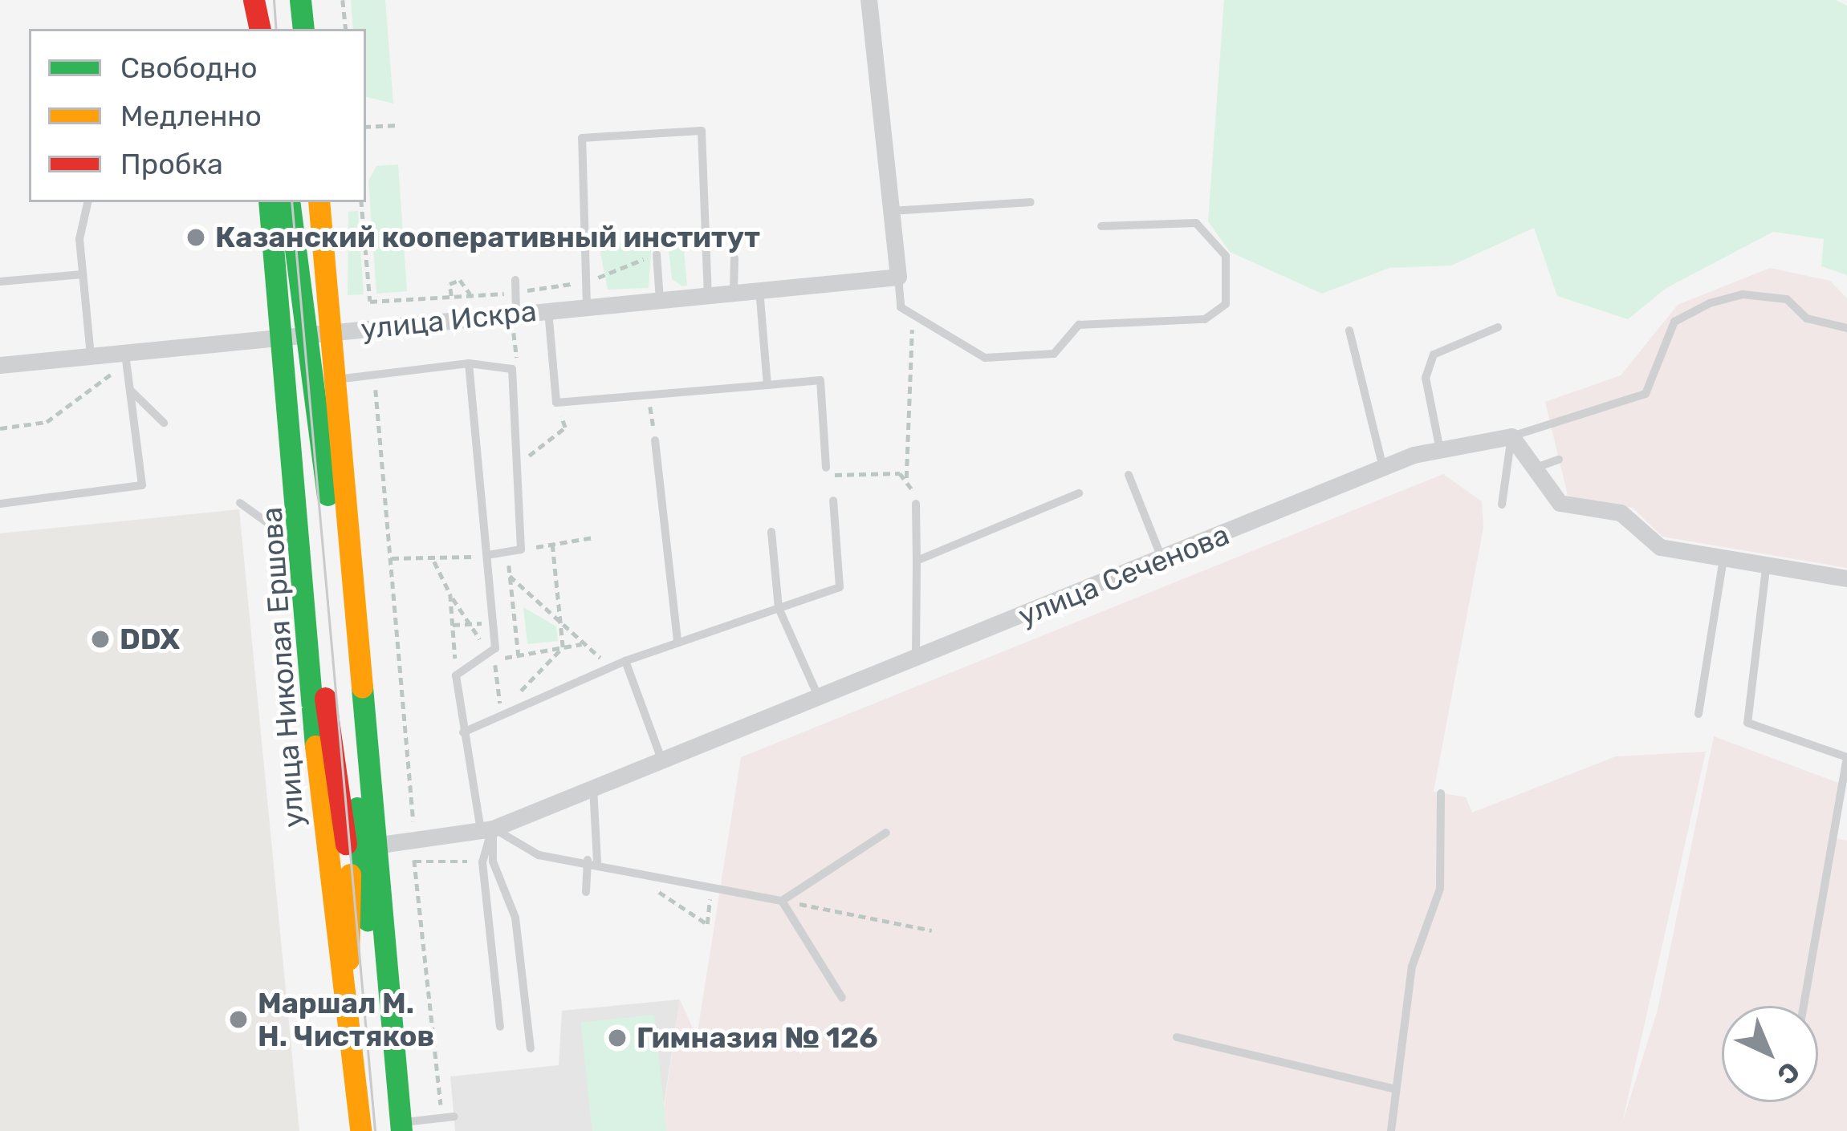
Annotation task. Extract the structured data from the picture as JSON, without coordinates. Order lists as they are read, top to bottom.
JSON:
{
  "streets": {
    "main road": ["улица Николая Ершова"],
    "street": ["улица Искра", "улица Сеченова"]
  },
  "crossings": [
    ["улица Искра", "улица Николая Ершова"],
    ["улица Сеченова", "улица Николая Ершова"]
  ],
  "places": [
    "Казанский кооперативный институт",
    "DDX",
    "Маршал М. Н. Чистяков",
    "Гимназия № 126"
  ],
  "legend": ["Свободно", "Медленно", "Пробка"],
  "north": "bottom right"
}
